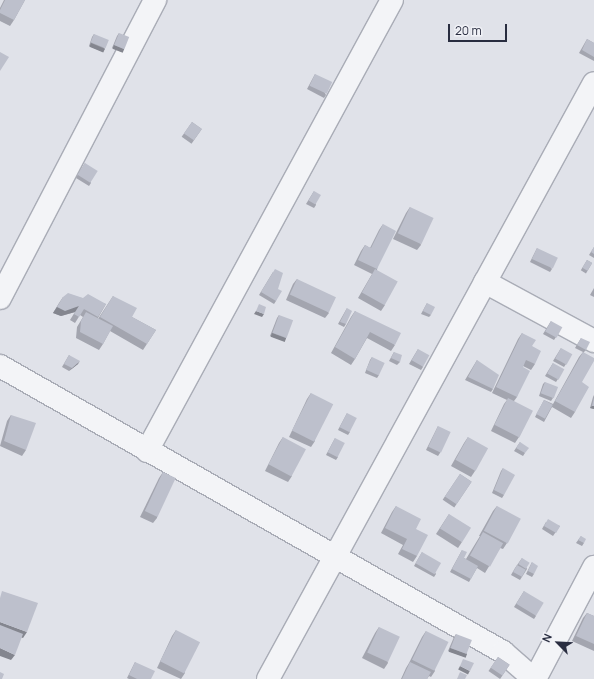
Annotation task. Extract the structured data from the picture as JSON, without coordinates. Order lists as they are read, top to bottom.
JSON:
{
  "scale_bar": "20 m",
  "north": "top left"
}
